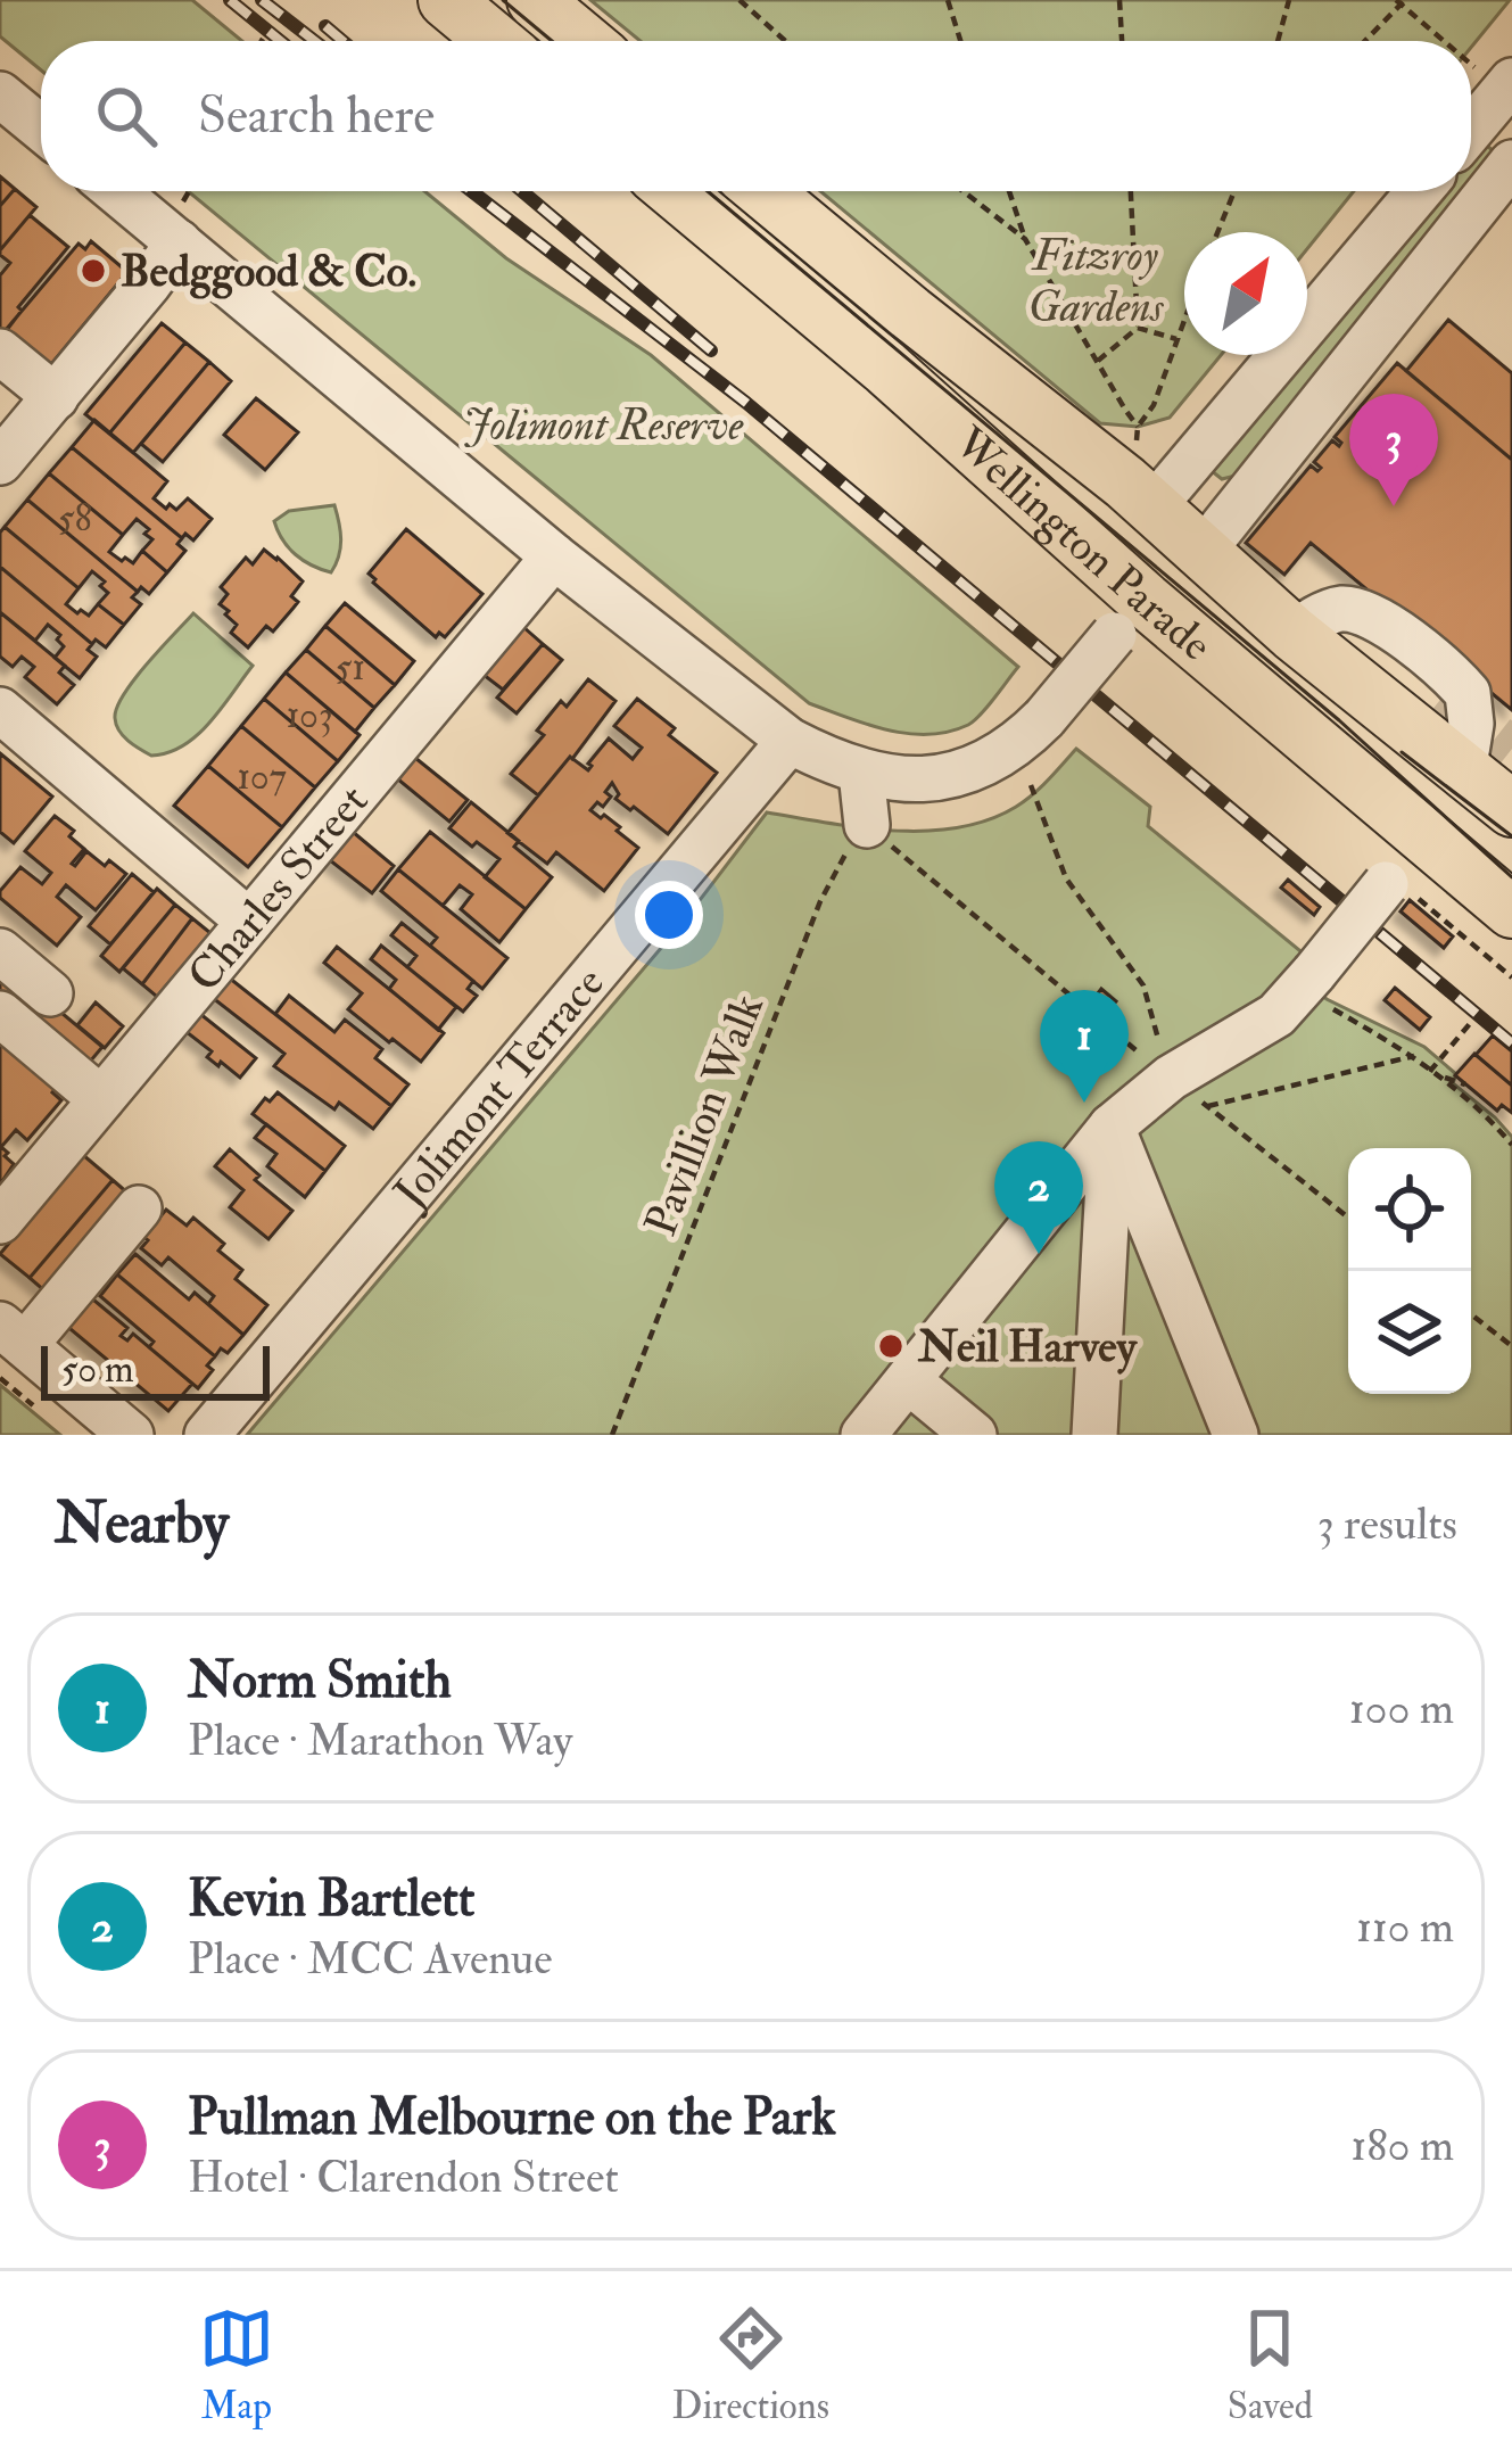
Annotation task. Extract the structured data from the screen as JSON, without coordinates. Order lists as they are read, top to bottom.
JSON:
{
  "streets": {
    "main road": ["Wellington Parade"],
    "street": ["Charles Street", "Jolimont Terrace"],
    "path": ["Pavillion Walk"]
  },
  "parks": ["Fitzroy Gardens", "Jolimont Reserve"],
  "places": ["Bedggood & Co.", "Neil Harvey"],
  "house_numbers": [
    "58",
    "51",
    "103",
    "107"
  ],
  "scale_bar": "50 m",
  "north": "top right",
  "page": {
    "search": "Search here",
    "pins": ["3", "1", "2"],
    "scale": "50 m",
    "heading": ["Nearby", "3 results"],
    "list": [
      {
        "mark": "1",
        "name": "Norm Smith",
        "note": "Place · Marathon Way",
        "value": "100 m"
      },
      {
        "mark": "2",
        "name": "Kevin Bartlett",
        "note": "Place · MCC Avenue",
        "value": "110 m"
      },
      {
        "mark": "3",
        "name": "Pullman Melbourne on the Park",
        "note": "Hotel · Clarendon Street",
        "value": "180 m"
      }
    ],
    "nav": ["Map", "Directions", "Saved"]
  }
}
